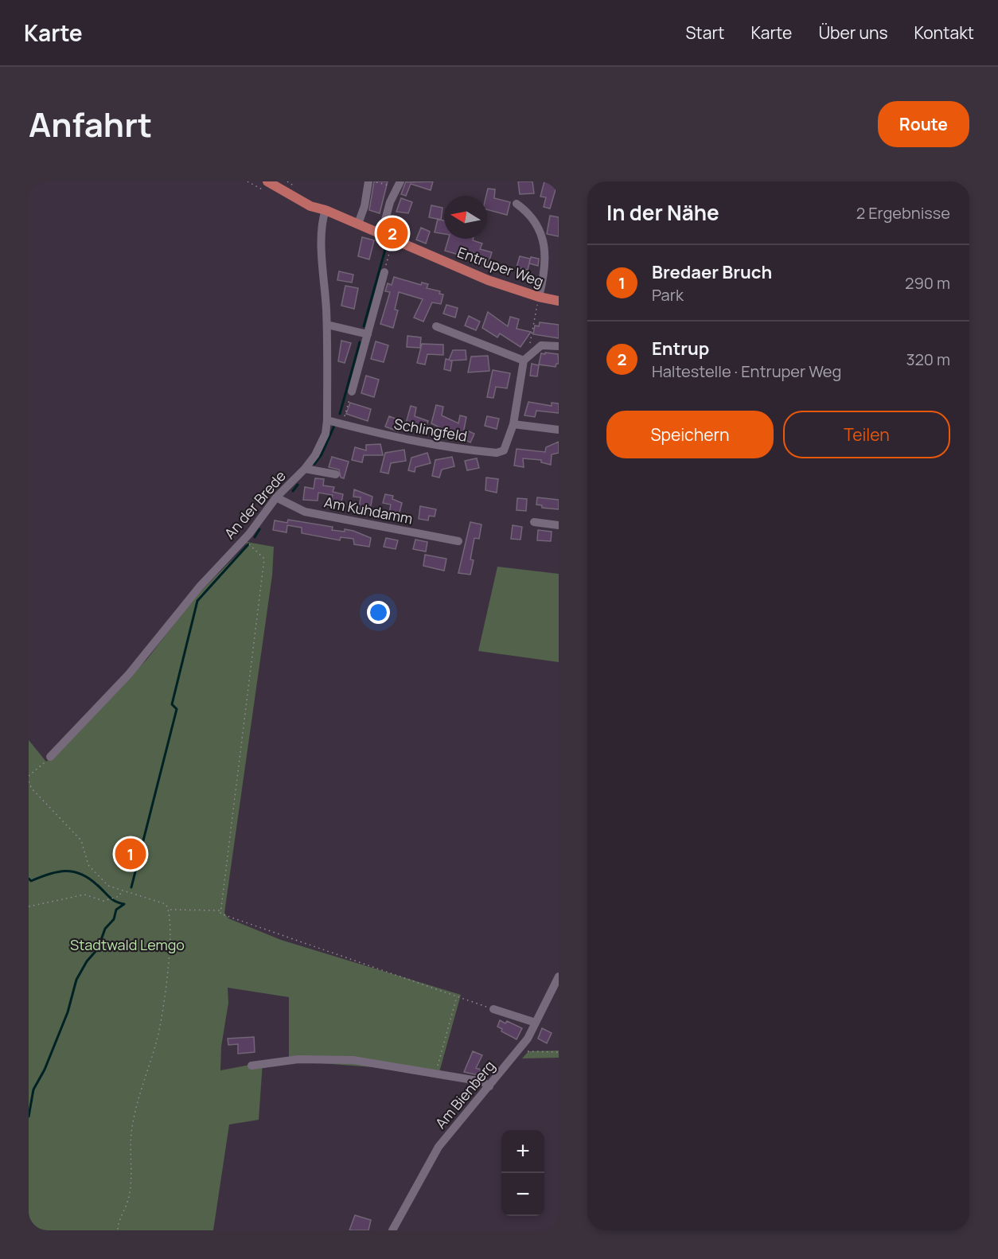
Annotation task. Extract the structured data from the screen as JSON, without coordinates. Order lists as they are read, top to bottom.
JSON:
{
  "streets": {
    "main road": ["Entruper Weg"],
    "street": [
      "Schlingfeld",
      "An der Brede",
      "Am Kuhdamm",
      "Am Bienberg"
    ]
  },
  "crossings": [
    ["Entruper Weg", "An der Brede"],
    ["Schlingfeld", "An der Brede"],
    ["An der Brede", "Am Kuhdamm"]
  ],
  "parks": ["Stadtwald Lemgo"],
  "north": "left",
  "page": {
    "header": "Karte",
    "nav": [
      "Start",
      "Karte",
      "Über uns",
      "Kontakt"
    ],
    "title": "Anfahrt",
    "buttons": [
      "Route",
      ["Speichern", "Teilen"]
    ],
    "heading": ["In der Nähe", "2 Ergebnisse"],
    "pins": ["2", "1"],
    "list": [
      {
        "mark": "1",
        "name": "Bredaer Bruch",
        "note": "Park",
        "value": "290 m"
      },
      {
        "mark": "2",
        "name": "Entrup",
        "note": "Haltestelle · Entruper Weg",
        "value": "320 m"
      }
    ],
    "map_buttons": ["+", "−"]
  }
}
